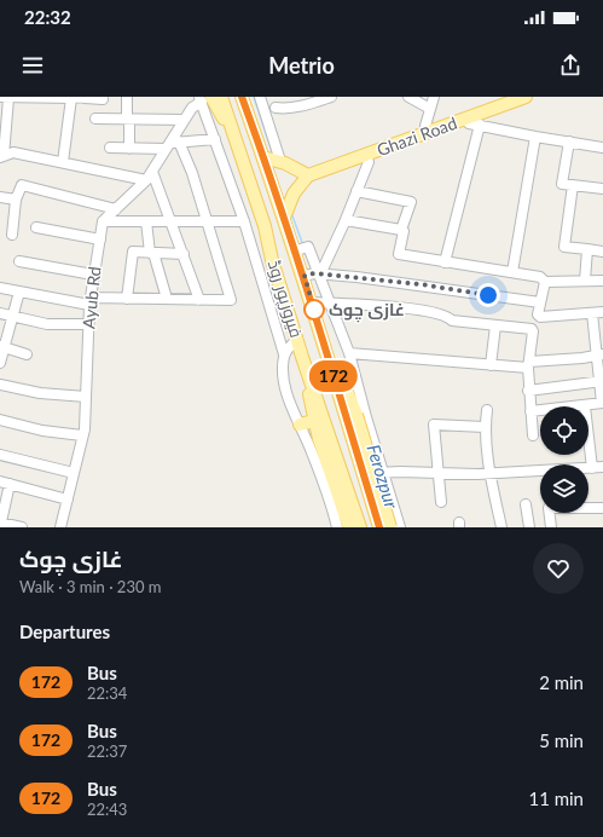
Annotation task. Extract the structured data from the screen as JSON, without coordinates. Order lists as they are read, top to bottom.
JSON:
{
  "streets": {
    "main road": ["Ghazi Road", "فیروزپور روڈ"],
    "street": ["Ayub Rd"]
  },
  "water": ["Ferozpur"],
  "places": ["غازی چوک"],
  "lines": ["bus line 172"],
  "page": {
    "status": "22:32",
    "header": "Metrio",
    "on_map": "172",
    "heading": [
      ["غازی چوک", "Walk · 3 min · 230 m"],
      "Departures"
    ],
    "list": [
      {
        "mark": "172",
        "name": "Bus",
        "note": "22:34",
        "value": "2 min"
      },
      {
        "mark": "172",
        "name": "Bus",
        "note": "22:37",
        "value": "5 min"
      },
      {
        "mark": "172",
        "name": "Bus",
        "note": "22:43",
        "value": "11 min"
      }
    ]
  }
}
